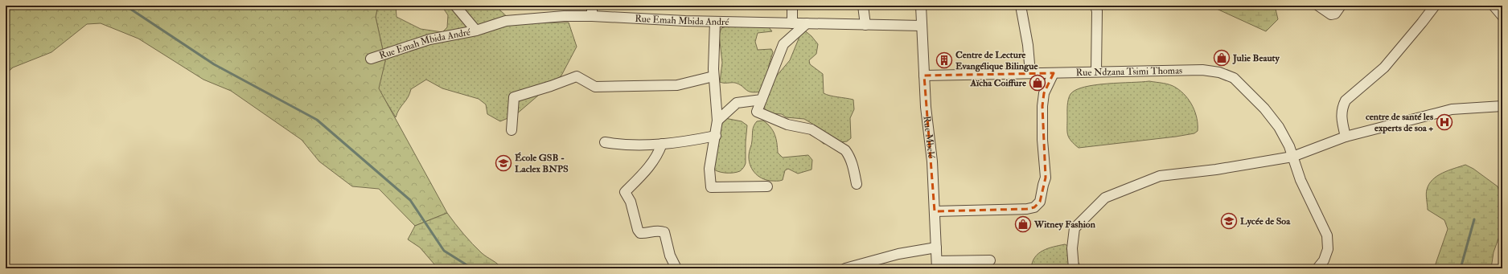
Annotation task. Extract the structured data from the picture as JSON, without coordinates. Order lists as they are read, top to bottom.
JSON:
{
  "streets": {
    "street": ["Rue Emah Mbida André", "Rue Ndzana Tsimi Thomas", "Rue Mbelé"]
  },
  "crossings": [
    ["Rue Emah Mbida André", "Rue Mbelé"],
    ["Rue Ndzana Tsimi Thomas", "Rue Mbelé"]
  ],
  "places": {
    "shop": ["Julie Beauty", "Aïcha Coiffure", "Witney Fashion"],
    "building": ["Centre de Lecture Evangélique Bilingue"],
    "hospital": ["centre de santé les experts de soa +"],
    "school or university": ["École GSB - Laclex BNPS", "Lycée de Soa"]
  }
}
